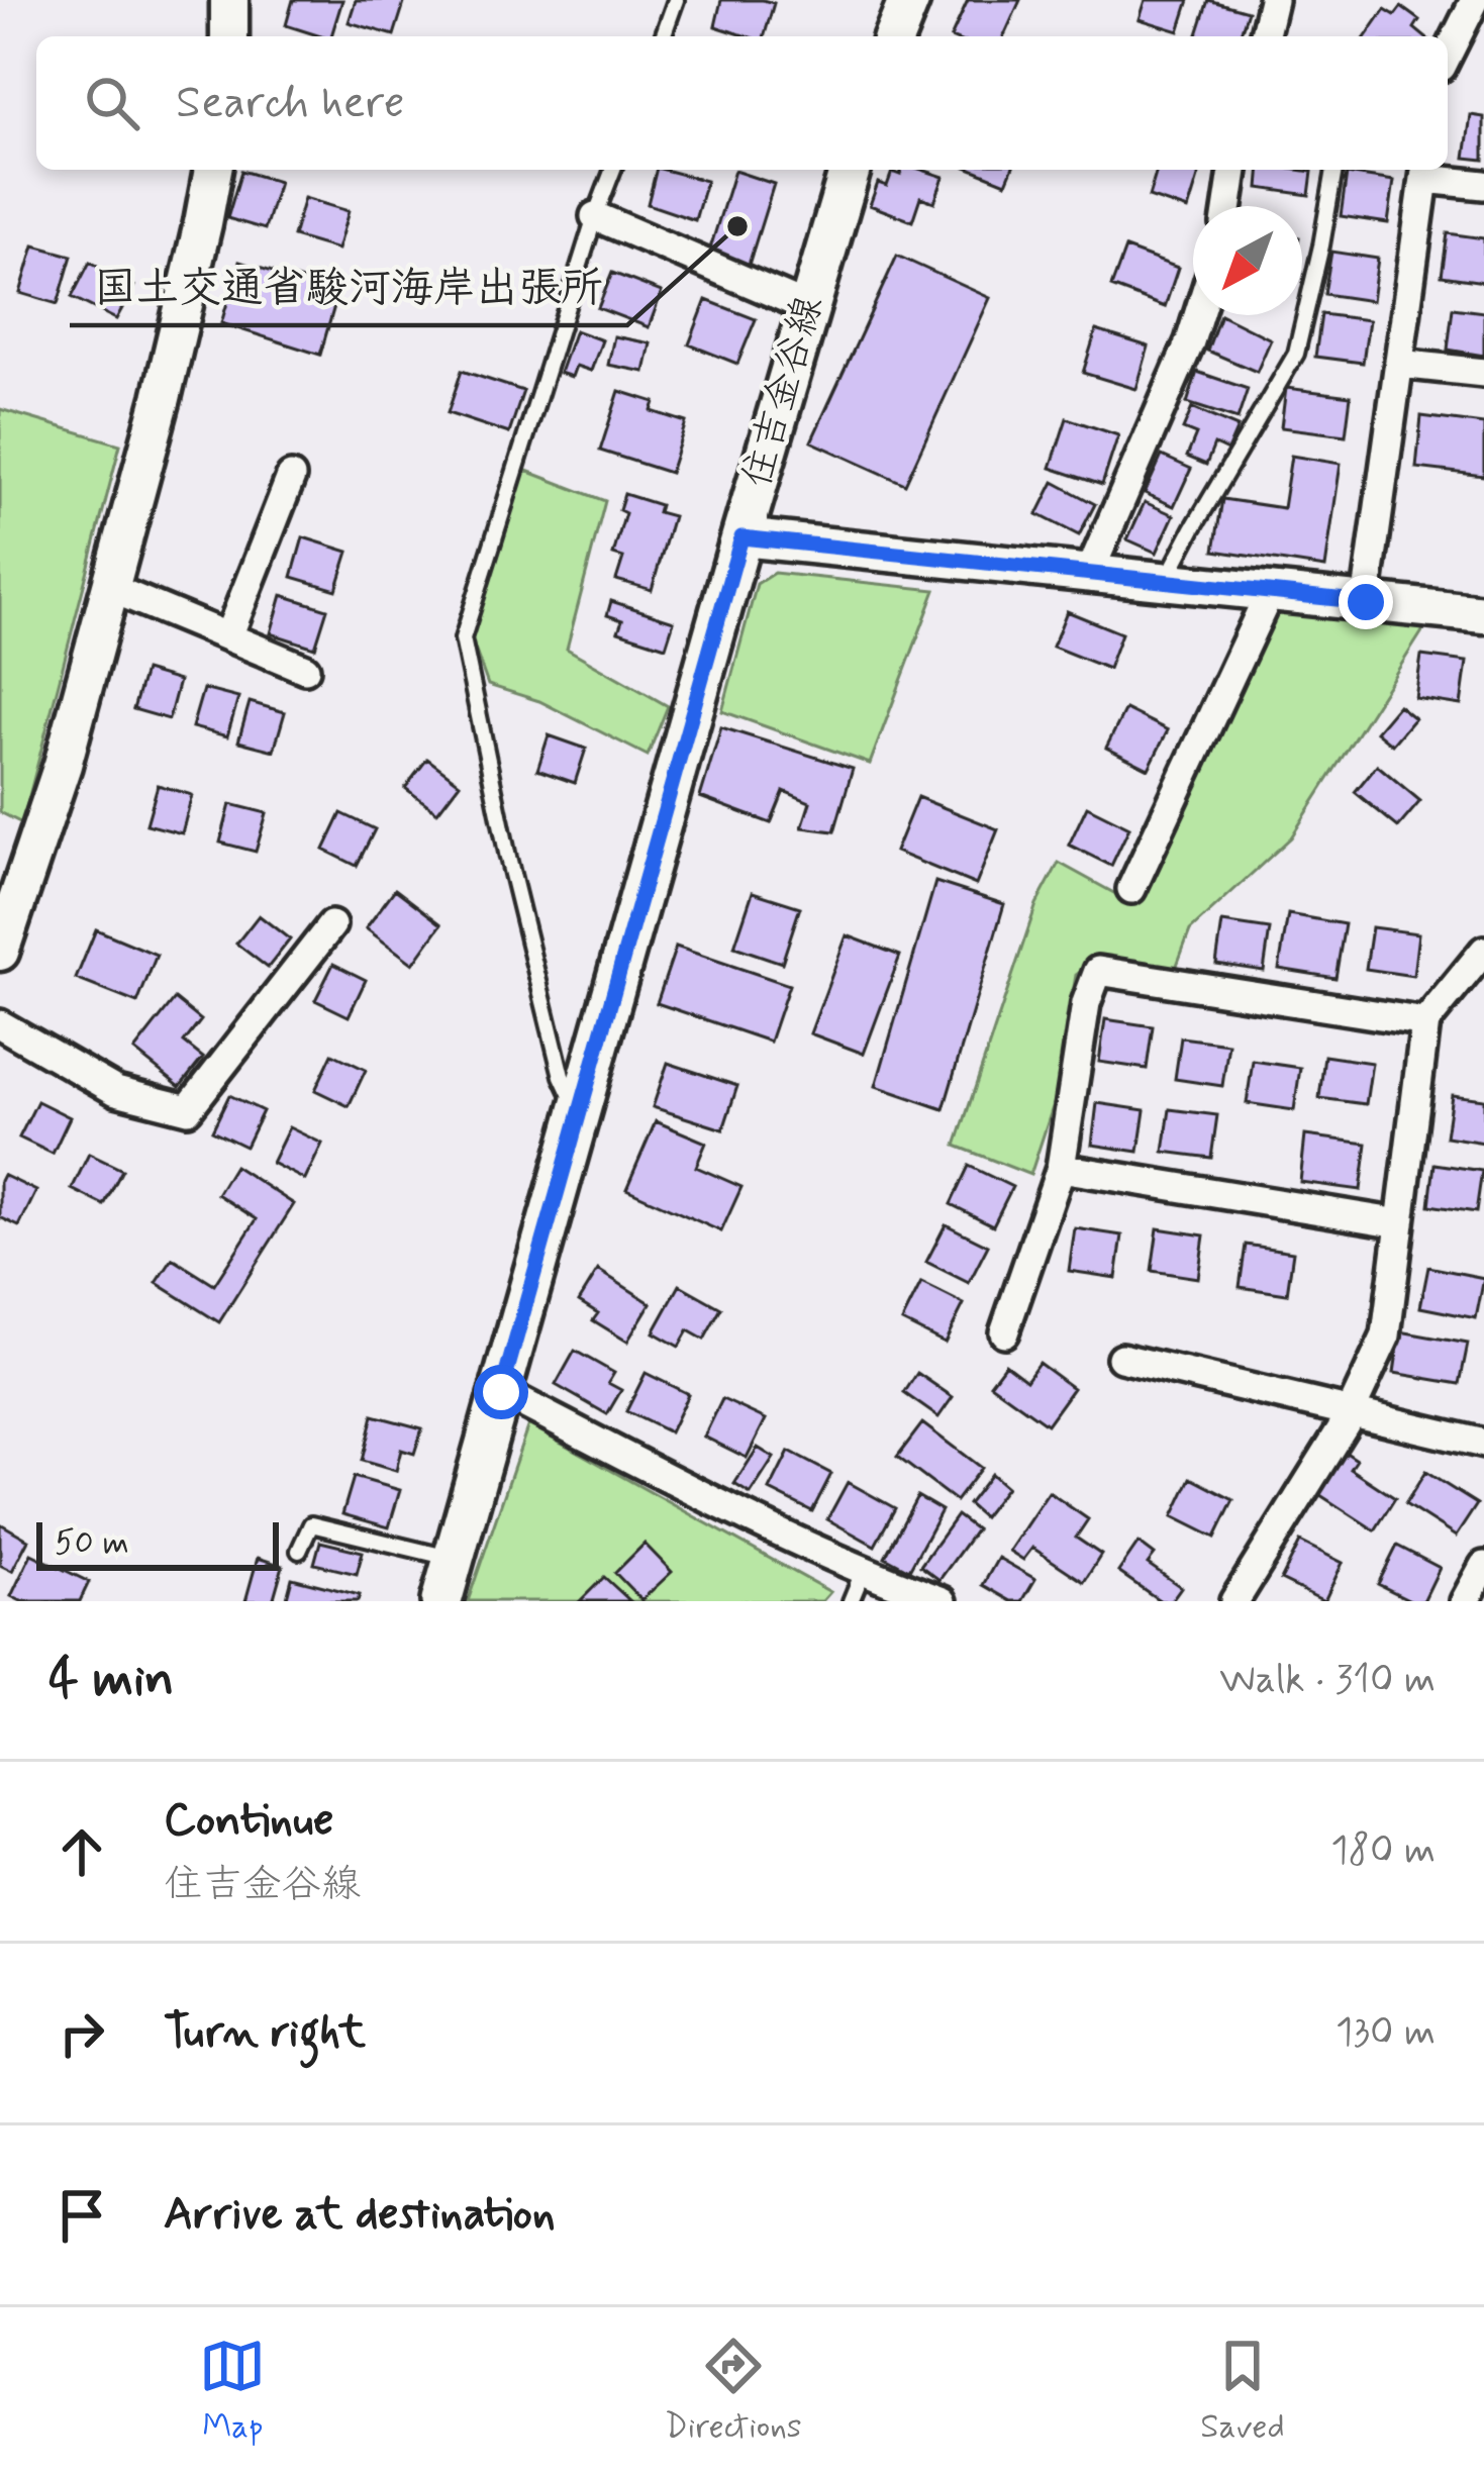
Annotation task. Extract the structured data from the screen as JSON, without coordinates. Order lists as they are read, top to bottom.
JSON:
{
  "streets": {
    "main road": ["住吉金谷線"]
  },
  "places": ["国土交通省駿河海岸出張所"],
  "scale_bar": "50 m",
  "north": "bottom left",
  "page": {
    "search": "Search here",
    "scale": "50 m",
    "heading": ["4 min", "Walk · 310 m"],
    "list": [
      ["Continue", "住吉金谷線", "180 m"],
      ["Turn right", "130 m"],
      "Arrive at destination"
    ],
    "nav": ["Map", "Directions", "Saved"]
  }
}
